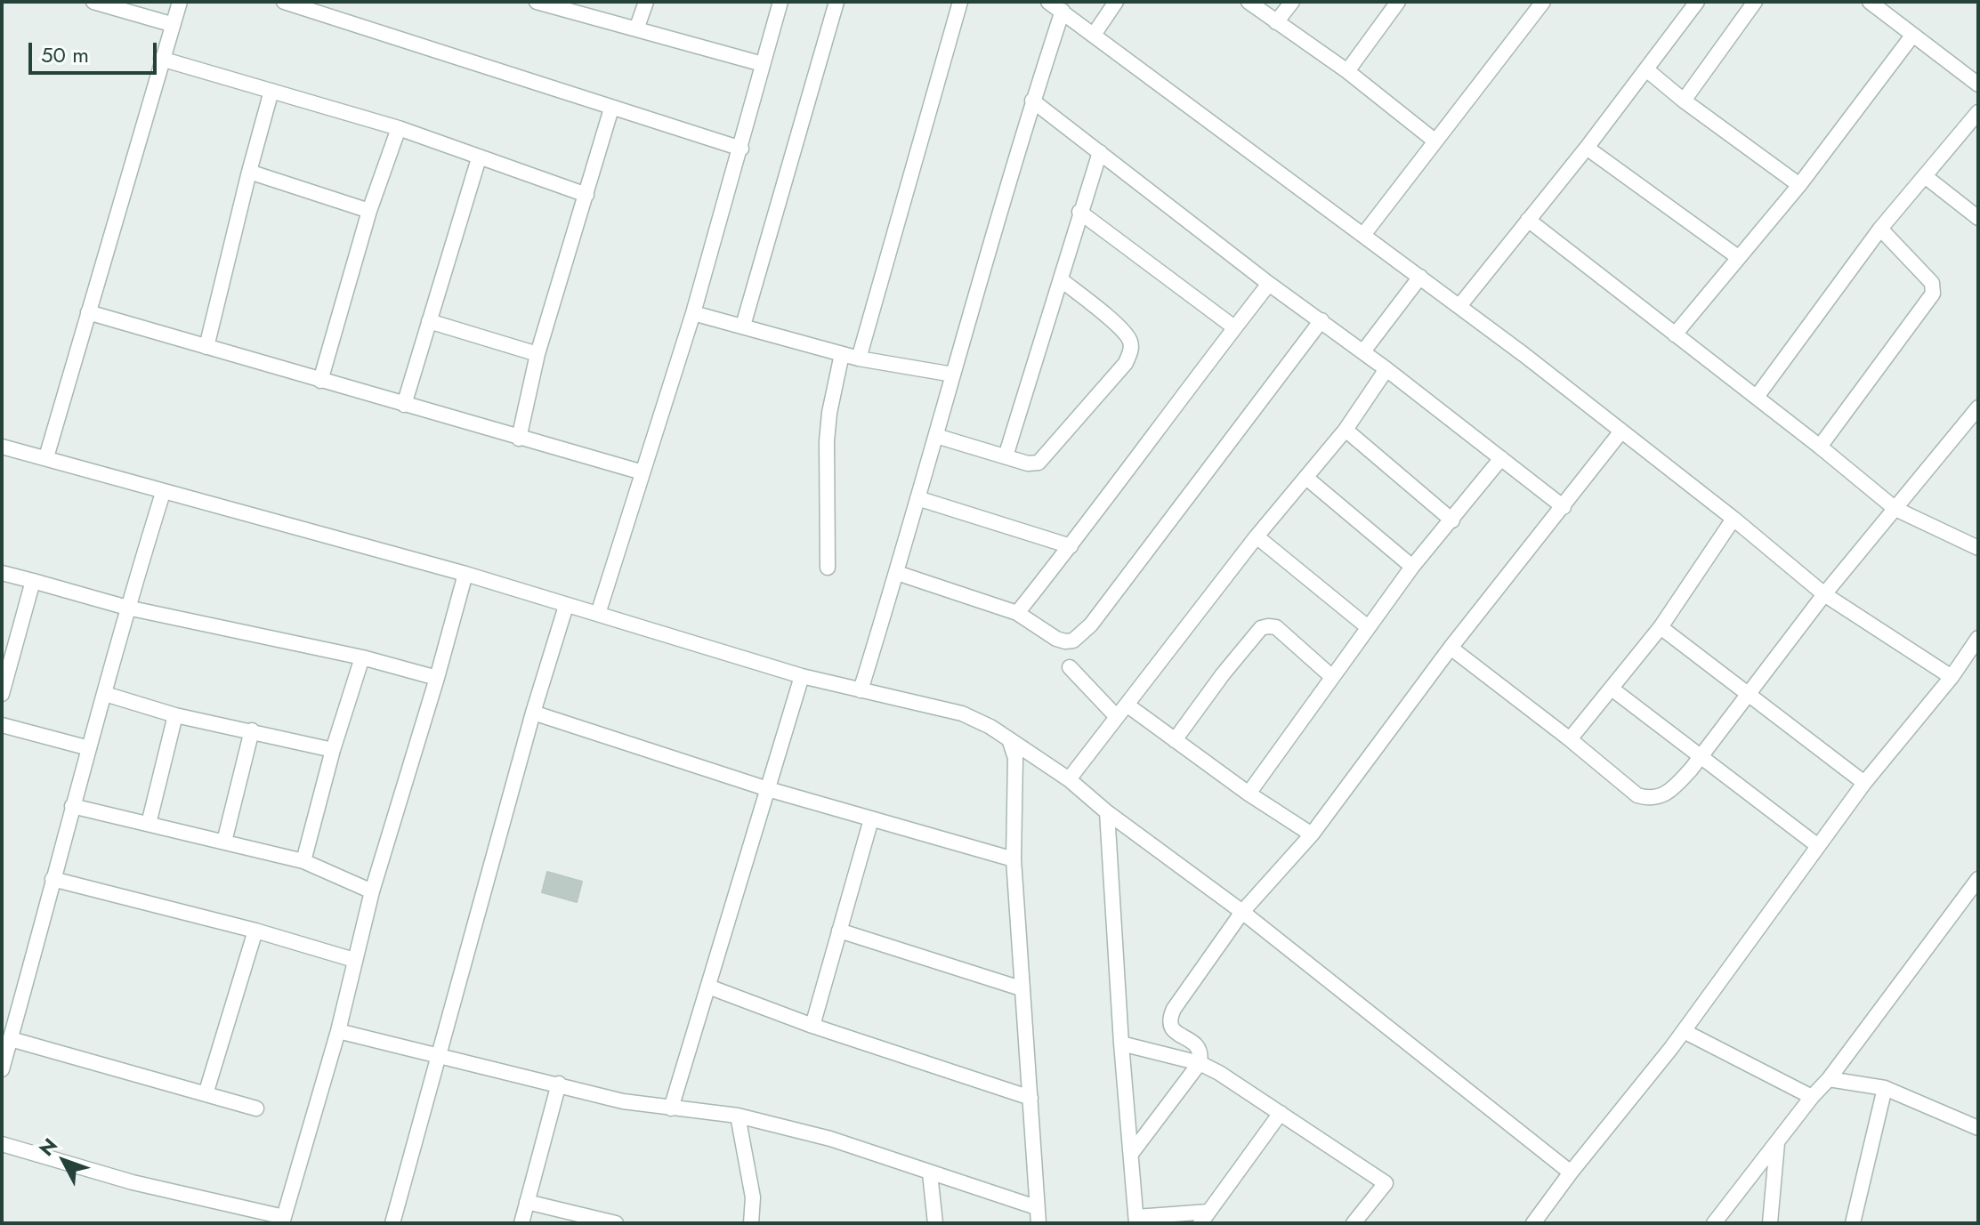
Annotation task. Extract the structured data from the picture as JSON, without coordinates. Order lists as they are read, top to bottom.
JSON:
{
  "scale_bar": "50 m",
  "north": "top left"
}
